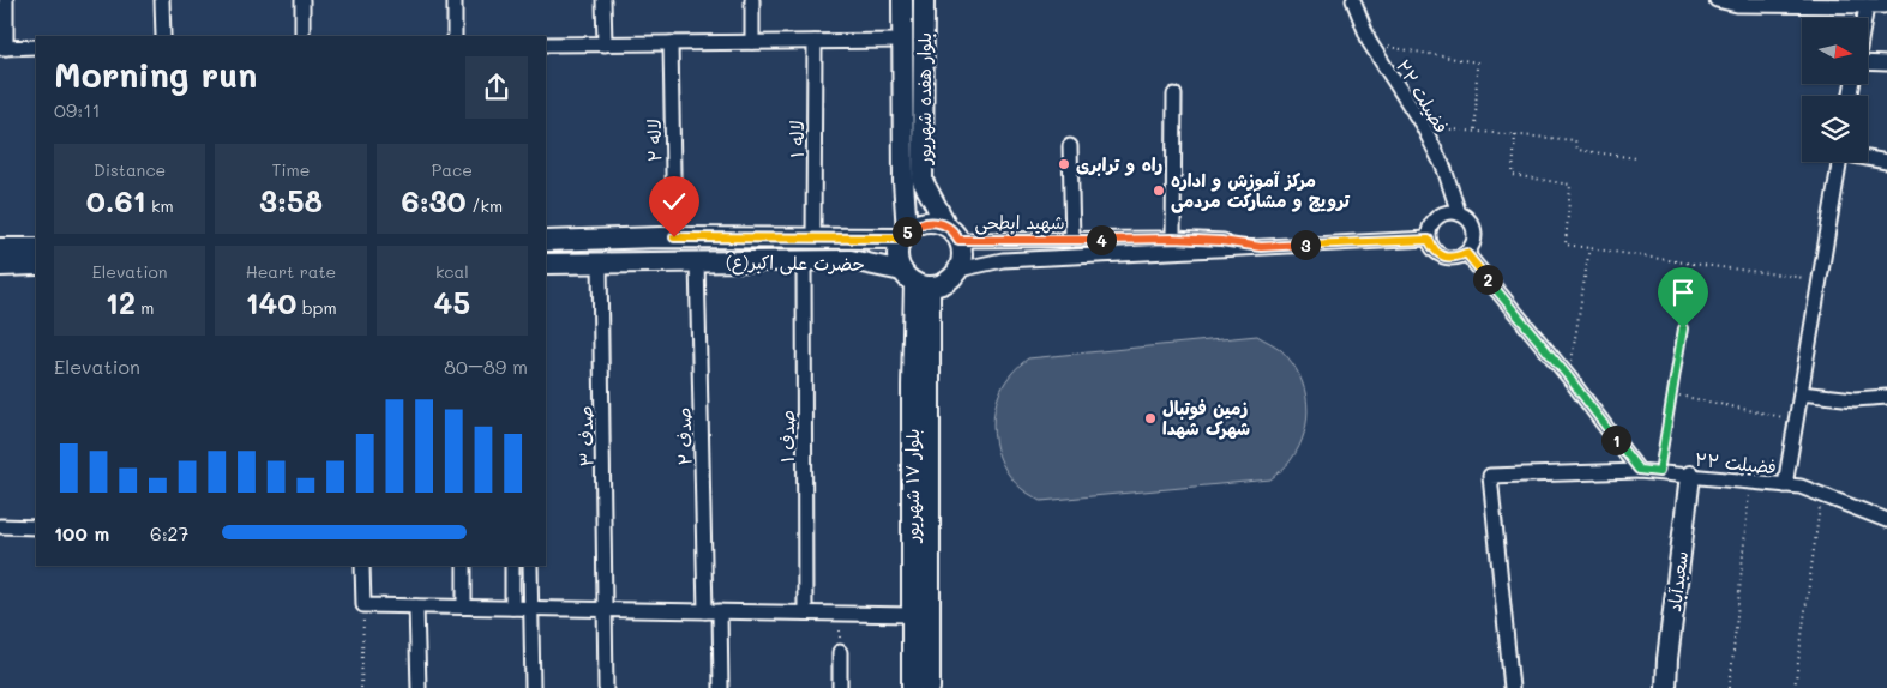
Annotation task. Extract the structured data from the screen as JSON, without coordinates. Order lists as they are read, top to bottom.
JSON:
{
  "streets": {
    "street": [
      "فضیلت ۲۲",
      "بلوار هفده شهریور",
      "لاله ۱",
      "لاله ۲",
      "شهید ابطحی",
      "حضرت علی اکبر(ع)",
      "صدف ۳",
      "صدف ۲",
      "صدف ۱",
      "بلوار ۱۷ شهریور",
      "سعیدآباد"
    ]
  },
  "crossings": [
    ["فضیلت ۲۲", "شهید ابطحی"],
    ["فضیلت ۲۲", "سعیدآباد"],
    ["بلوار هفده شهریور", "شهید ابطحی"],
    ["بلوار هفده شهریور", "حضرت علی اکبر(ع)"],
    ["بلوار هفده شهریور", "بلوار ۱۷ شهریور"],
    ["لاله ۱", "حضرت علی اکبر(ع)"],
    ["لاله ۲", "حضرت علی اکبر(ع)"],
    ["شهید ابطحی", "حضرت علی اکبر(ع)"],
    ["شهید ابطحی", "بلوار ۱۷ شهریور"],
    ["حضرت علی اکبر(ع)", "صدف ۳"],
    ["حضرت علی اکبر(ع)", "صدف ۲"],
    ["حضرت علی اکبر(ع)", "صدف ۱"],
    ["حضرت علی اکبر(ع)", "بلوار ۱۷ شهریور"]
  ],
  "places": ["راه و ترابری", "مرکز آموزش و اداره ترویج و مشارکت مردمی", "زمین فوتبال شهرک شهدا"],
  "north": "right",
  "page": {
    "heading": ["Morning run", "09:11"],
    "stats": [
      ["Distance", "0.61 km"],
      ["Time", "3:58"],
      ["Pace", "6:30 /km"],
      ["Elevation", "12 m"],
      ["Heart rate", "140 bpm"],
      ["kcal", "45"]
    ],
    "pins": [
      "5",
      "4",
      "3",
      "2",
      "1"
    ],
    "chart": ["Elevation", "80–89 m"],
    "list": [
      {
        "name": "100 m",
        "note": "6:27"
      }
    ]
  }
}
